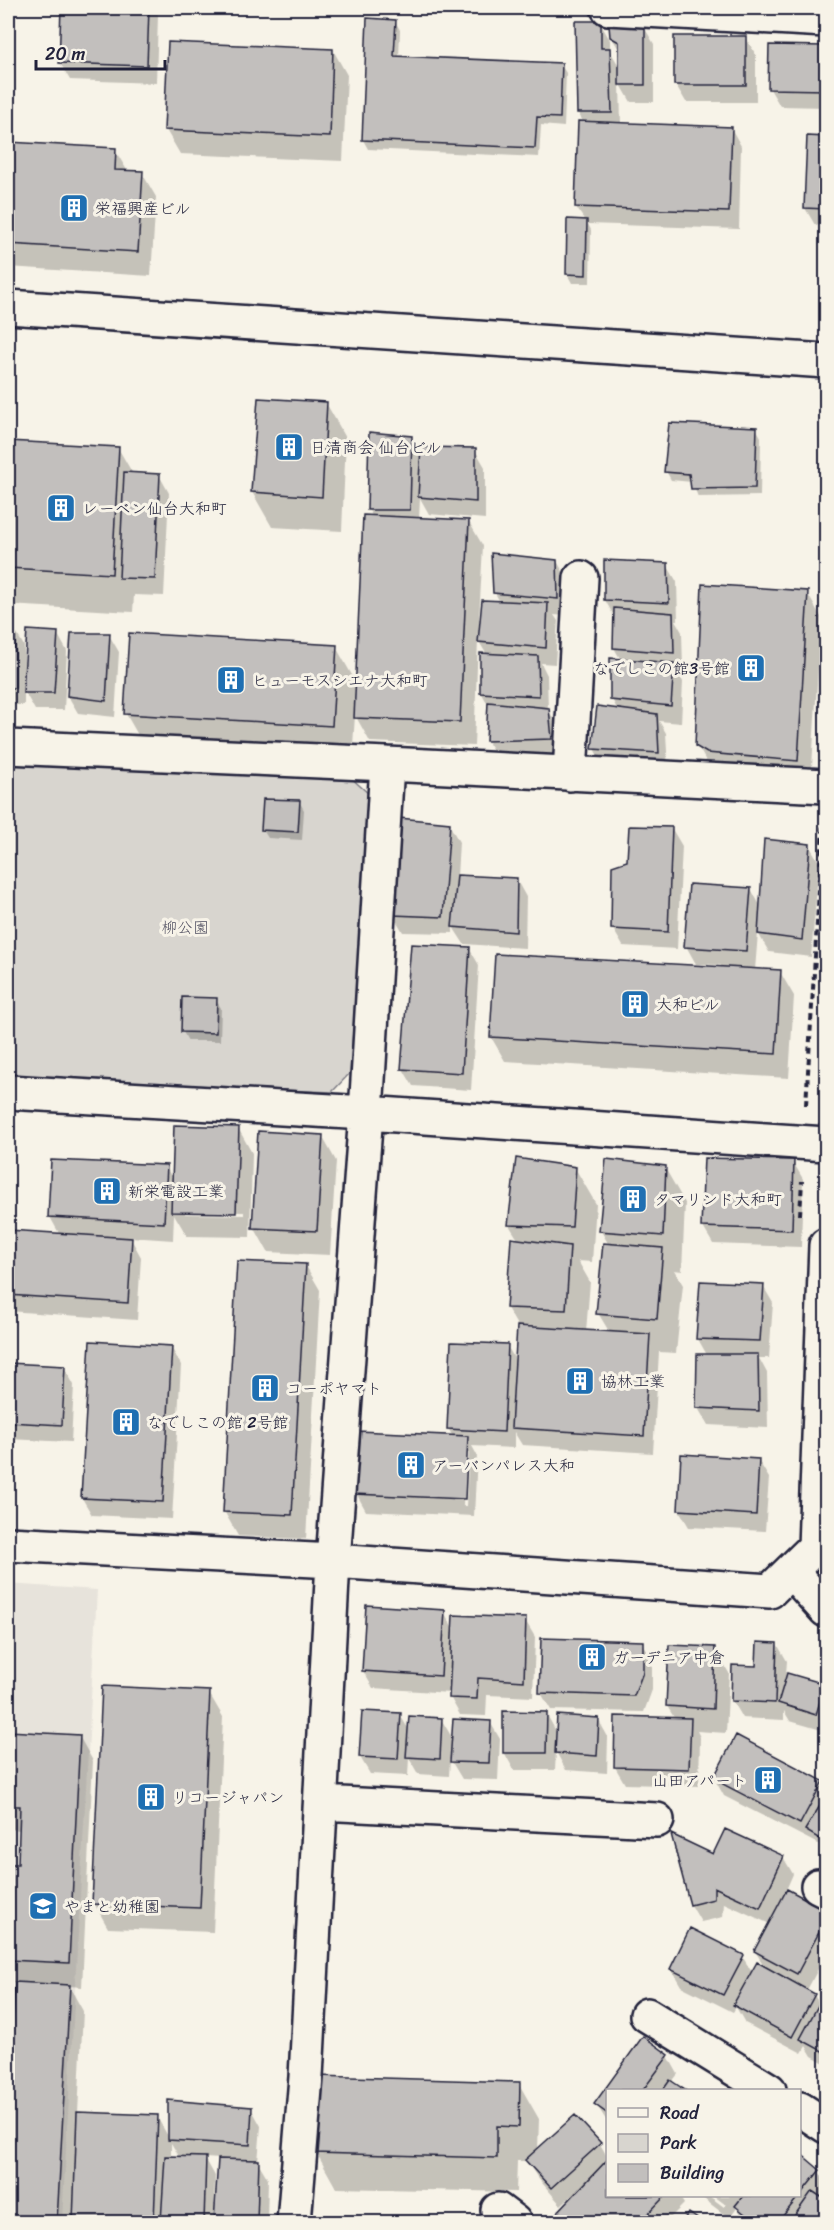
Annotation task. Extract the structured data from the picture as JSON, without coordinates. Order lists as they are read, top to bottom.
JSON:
{
  "parks": ["柳公園"],
  "places": {
    "building": [
      "栄福興産ビル",
      "日清商会 仙台ビル",
      "レーベン仙台大和町",
      "なでしこの館3号館",
      "ヒューモスシエナ大和町",
      "大和ビル",
      "新栄電設工業",
      "タマリンド大和町",
      "協林工業",
      "コーポヤマト",
      "なでしこの館 2号館",
      "アーバンパレス大和",
      "ガーデニア中倉",
      "山田アパート",
      "リコージャパン"
    ],
    "school or university": ["やまと幼稚園"]
  },
  "legend": ["Road", "Park", "Building"],
  "scale_bar": "20 m"
}
